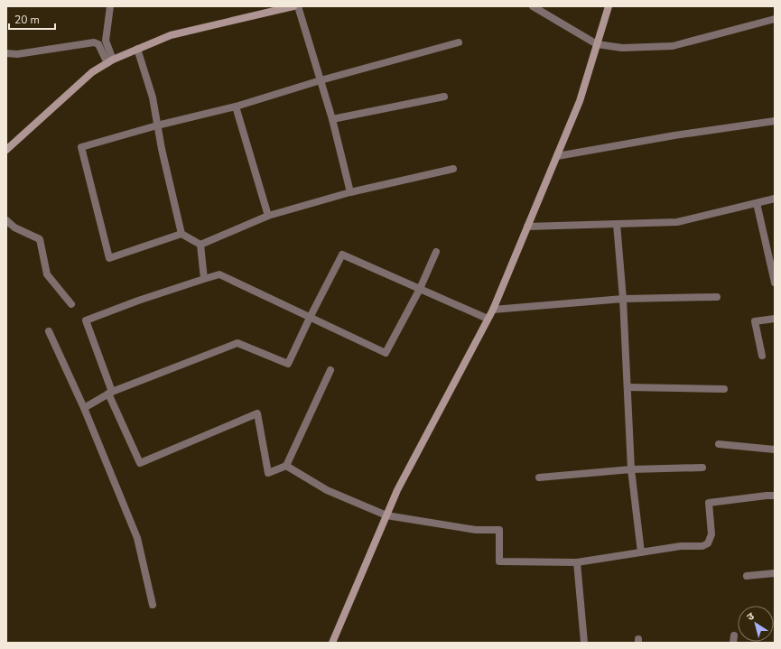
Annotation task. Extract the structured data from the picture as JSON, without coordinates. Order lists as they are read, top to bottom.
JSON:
{
  "scale_bar": "20 m",
  "north": "top left"
}
